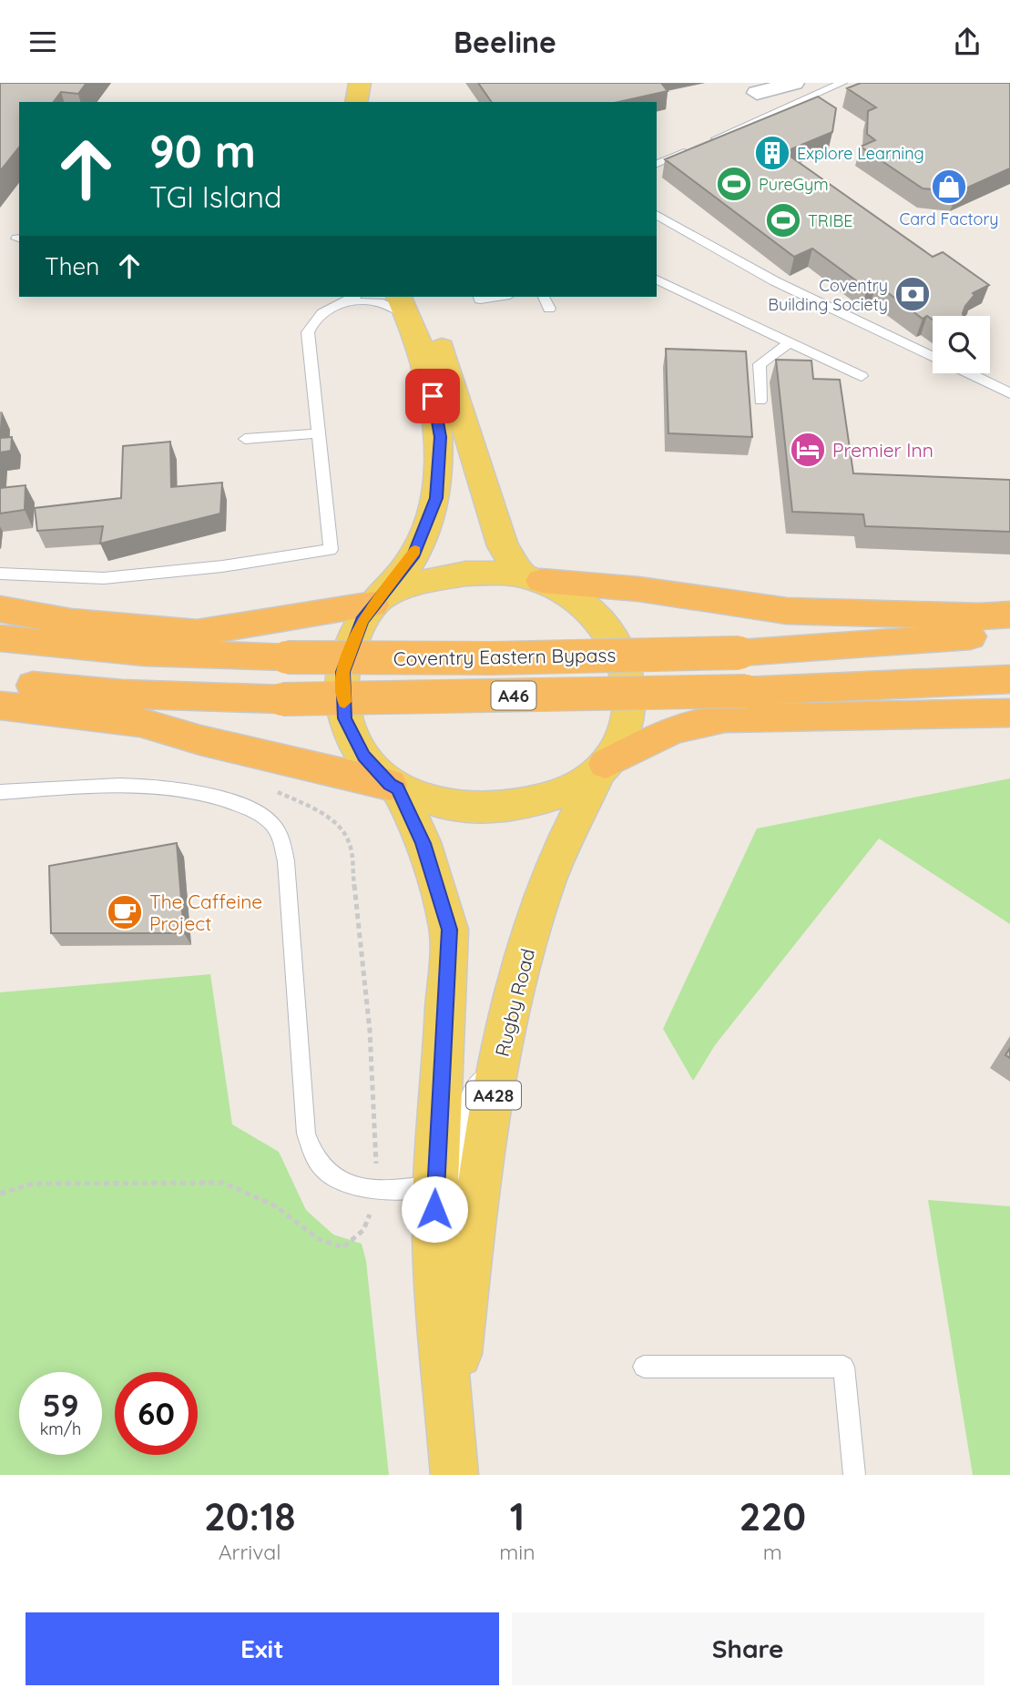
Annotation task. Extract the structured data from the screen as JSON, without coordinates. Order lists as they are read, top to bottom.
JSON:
{
  "streets": {
    "highway": ["Coventry Eastern Bypass", "A46"],
    "main road": ["Rugby Road", "A428"]
  },
  "places": {
    "building": ["Explore Learning"],
    "sports": ["PureGym", "TRIBE"],
    "shop": ["Card Factory"],
    "bank": ["Coventry Building Society"],
    "hotel": ["Premier Inn"],
    "cafe": ["The Caffeine Project"]
  },
  "page": {
    "header": "Beeline",
    "turn": ["90 m", "TGI Island"],
    "then": "Then",
    "speed": "59 km/h",
    "limit": "60",
    "eta": [
      "20:18",
      "Arrival",
      "1",
      "min",
      "220",
      "m"
    ],
    "buttons": ["Exit", "Share"]
  }
}
